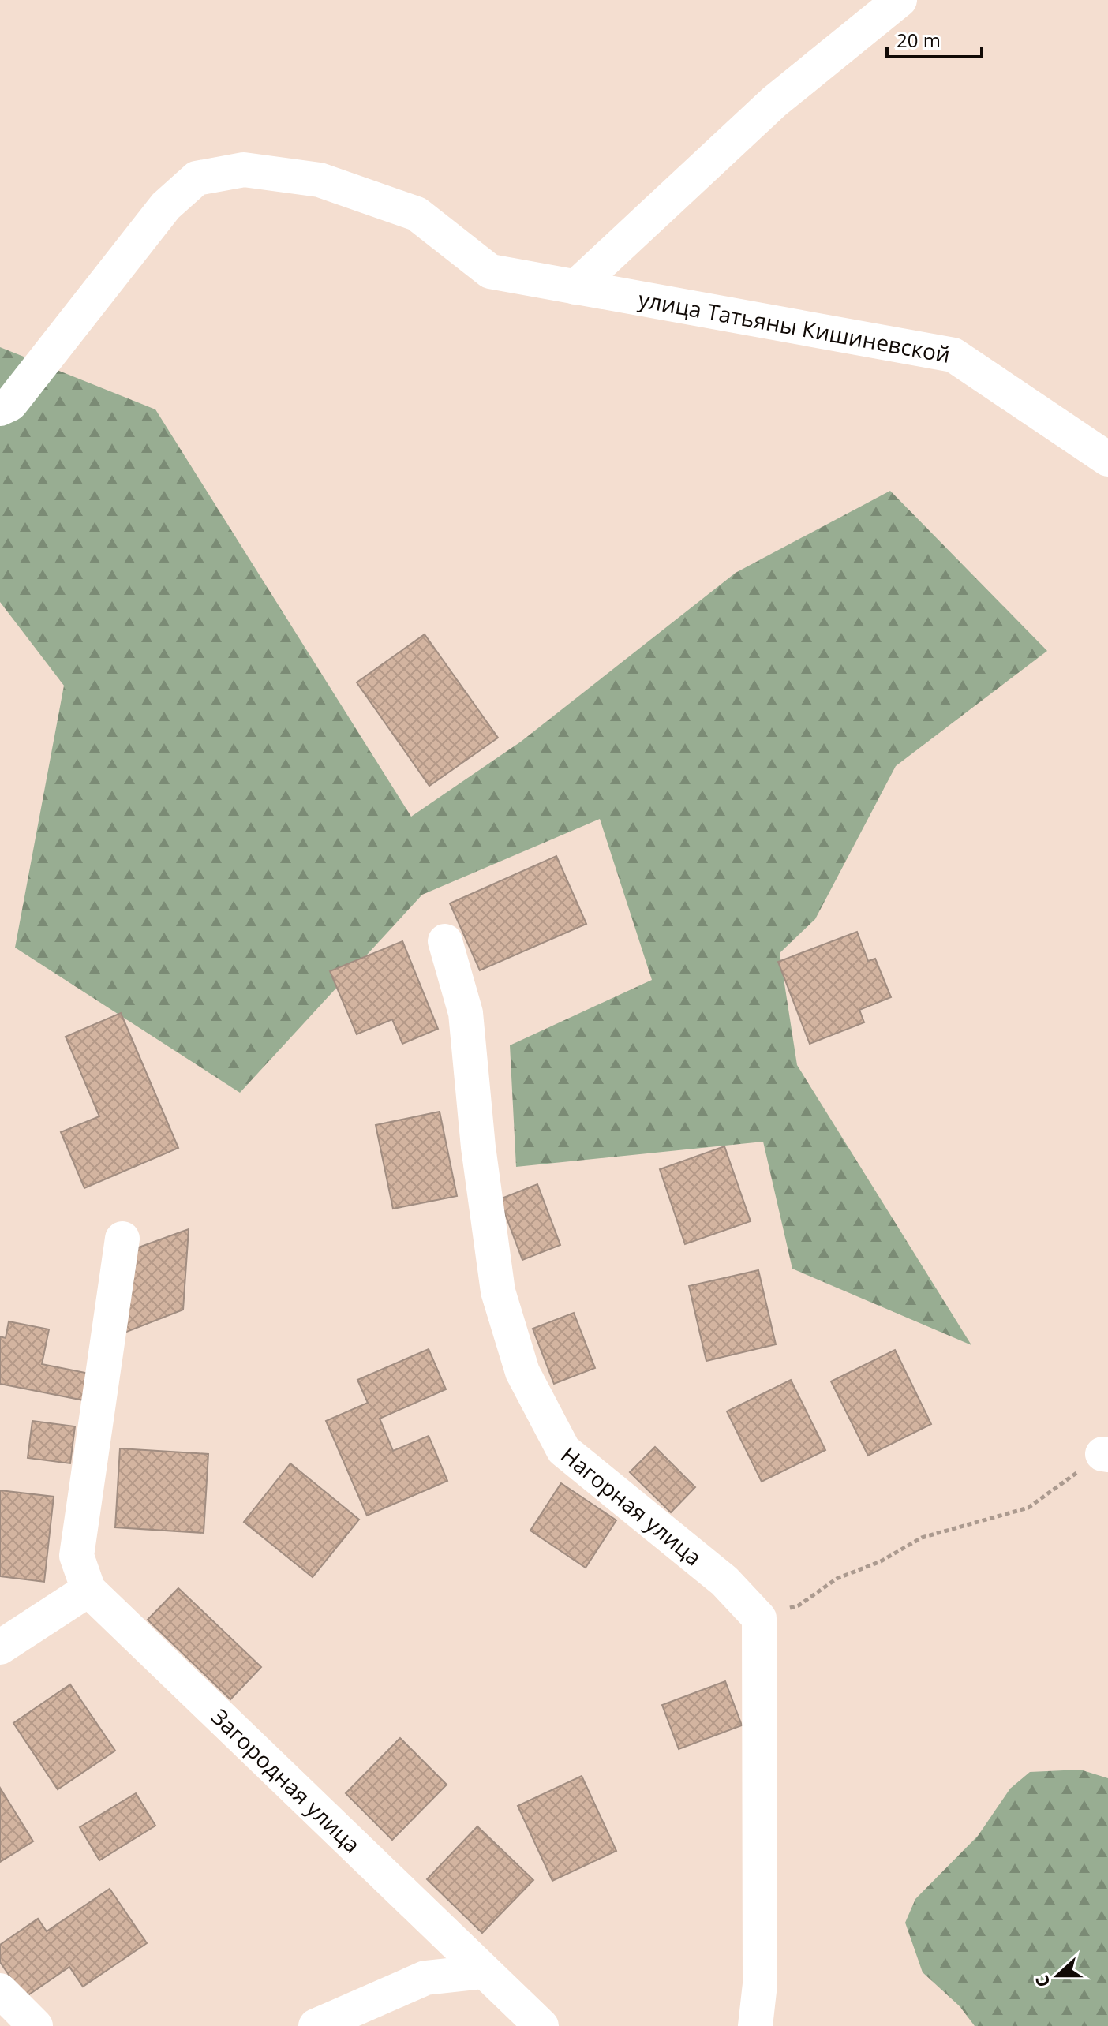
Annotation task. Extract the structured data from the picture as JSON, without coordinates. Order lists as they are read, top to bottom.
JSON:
{
  "streets": {
    "street": ["улица Татьяны Кишиневской", "Нагорная улица", "Загородная улица"]
  },
  "scale_bar": "20 m",
  "north": "left"
}
